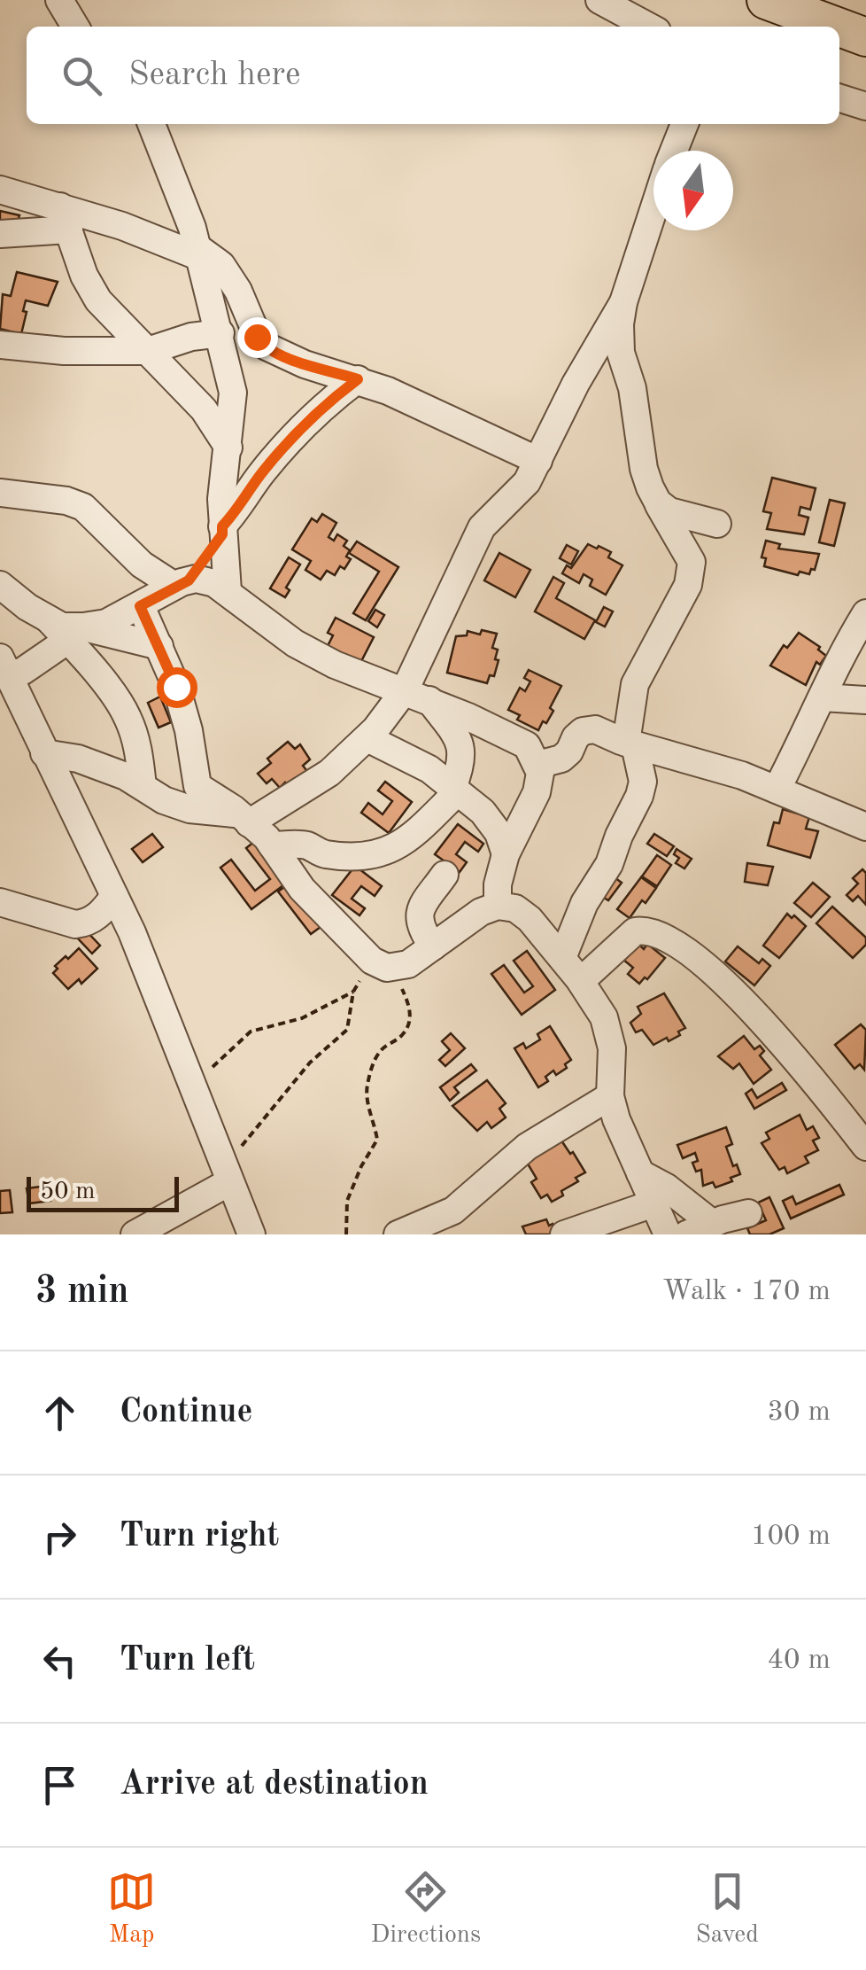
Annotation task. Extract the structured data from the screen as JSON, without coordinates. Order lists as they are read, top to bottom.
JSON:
{
  "scale_bar": "50 m",
  "north": "bottom",
  "page": {
    "search": "Search here",
    "scale": "50 m",
    "heading": ["3 min", "Walk · 170 m"],
    "list": [
      ["Continue", "30 m"],
      ["Turn right", "100 m"],
      ["Turn left", "40 m"],
      "Arrive at destination"
    ],
    "nav": ["Map", "Directions", "Saved"]
  }
}
